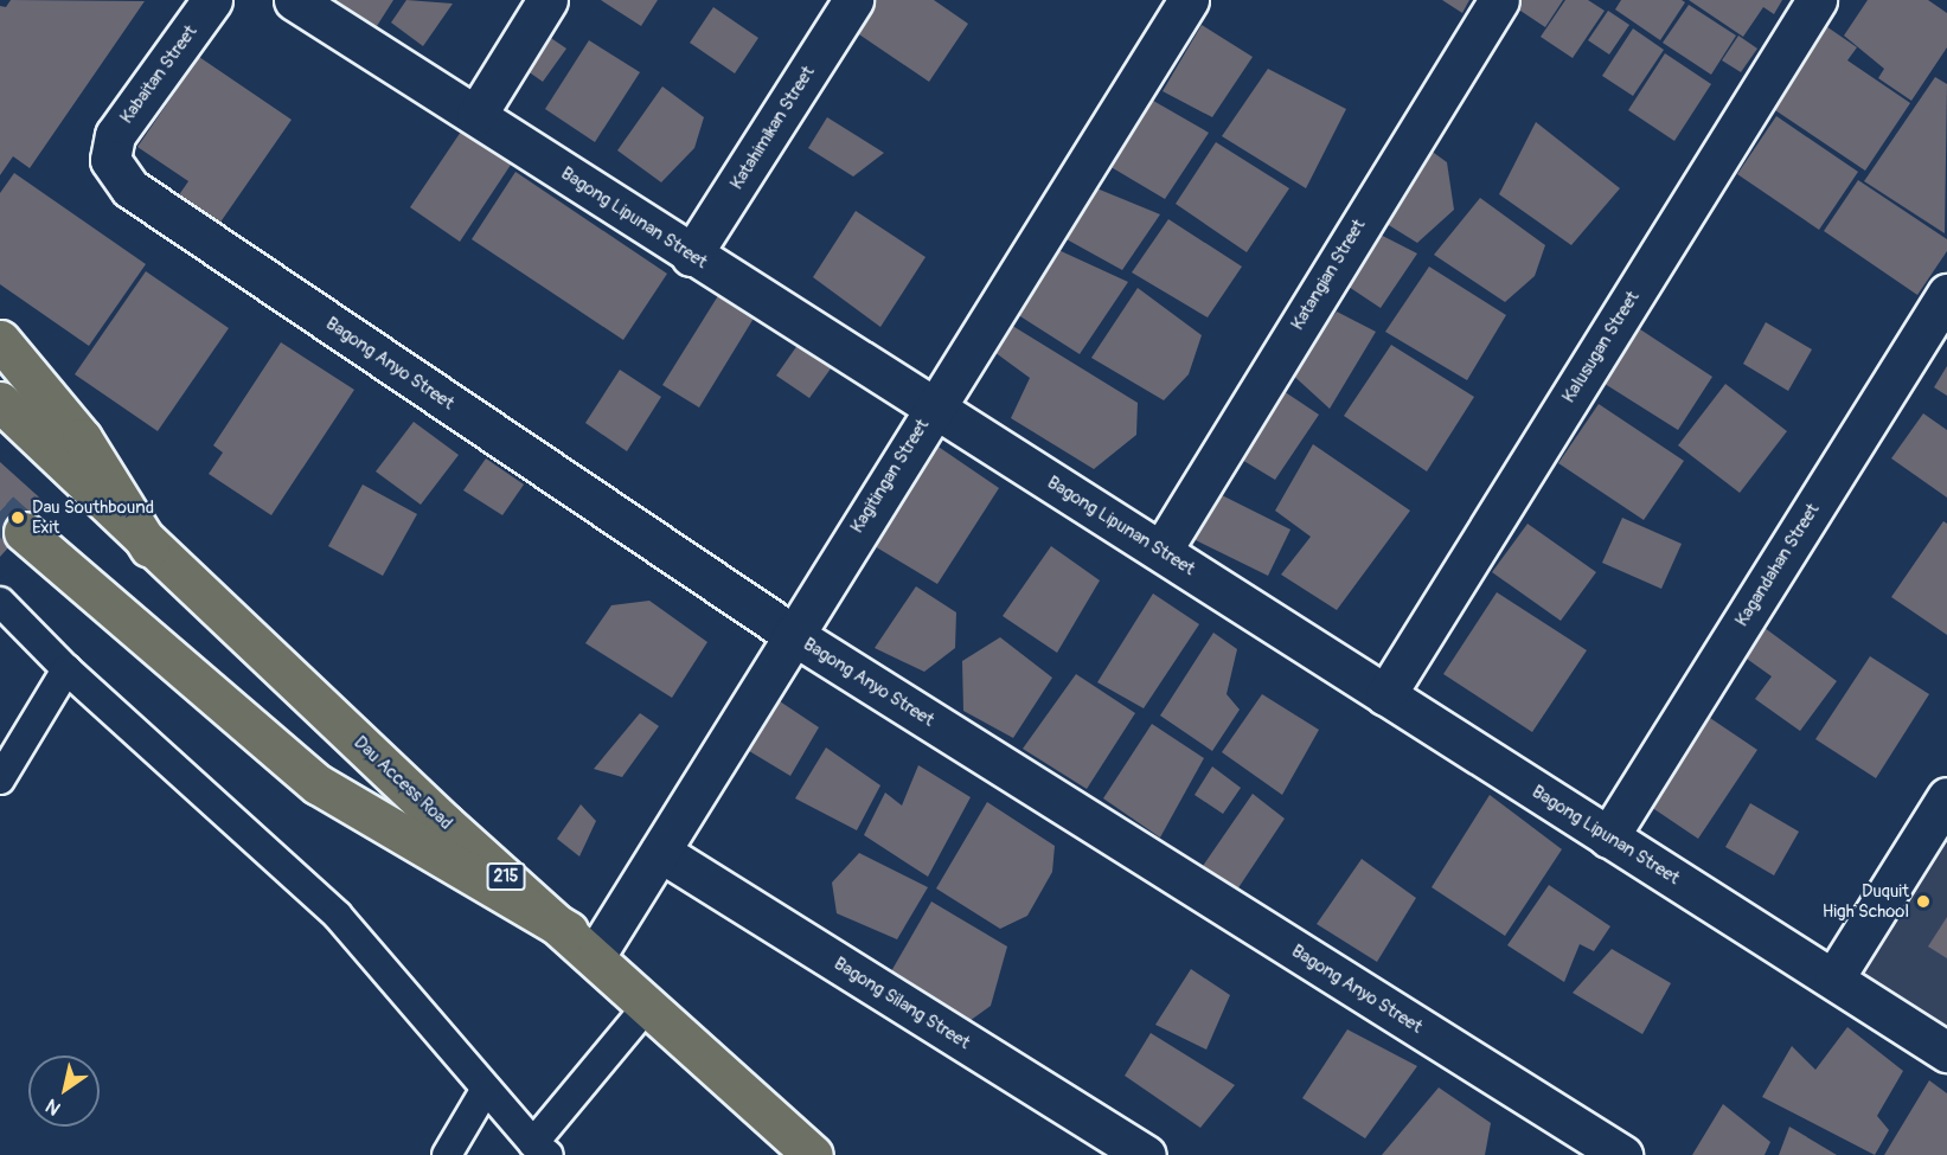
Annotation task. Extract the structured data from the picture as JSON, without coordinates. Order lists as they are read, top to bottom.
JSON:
{
  "streets": {
    "main road": ["Dau Access Road", "215"],
    "street": [
      "Kabaitan Street",
      "Katahimikan Street",
      "Bagong Lipunan Street",
      "Katangian Street",
      "Kalusugan Street",
      "Bagong Anyo Street",
      "Kagitingan Street",
      "Kagandahan Street",
      "Bagong Silang Street"
    ]
  },
  "crossings": [
    ["Kabaitan Street", "Bagong Anyo Street"],
    ["Katahimikan Street", "Bagong Lipunan Street"],
    ["Bagong Lipunan Street", "Katangian Street"],
    ["Bagong Lipunan Street", "Kalusugan Street"],
    ["Bagong Lipunan Street", "Kagitingan Street"],
    ["Bagong Lipunan Street", "Kagandahan Street"],
    ["Bagong Anyo Street", "Kagitingan Street"],
    ["Kagitingan Street", "Dau Access Road"],
    ["Kagitingan Street", "Bagong Silang Street"]
  ],
  "places": ["Dau Southbound Exit", "Duquit High School"],
  "north": "bottom left"
}
